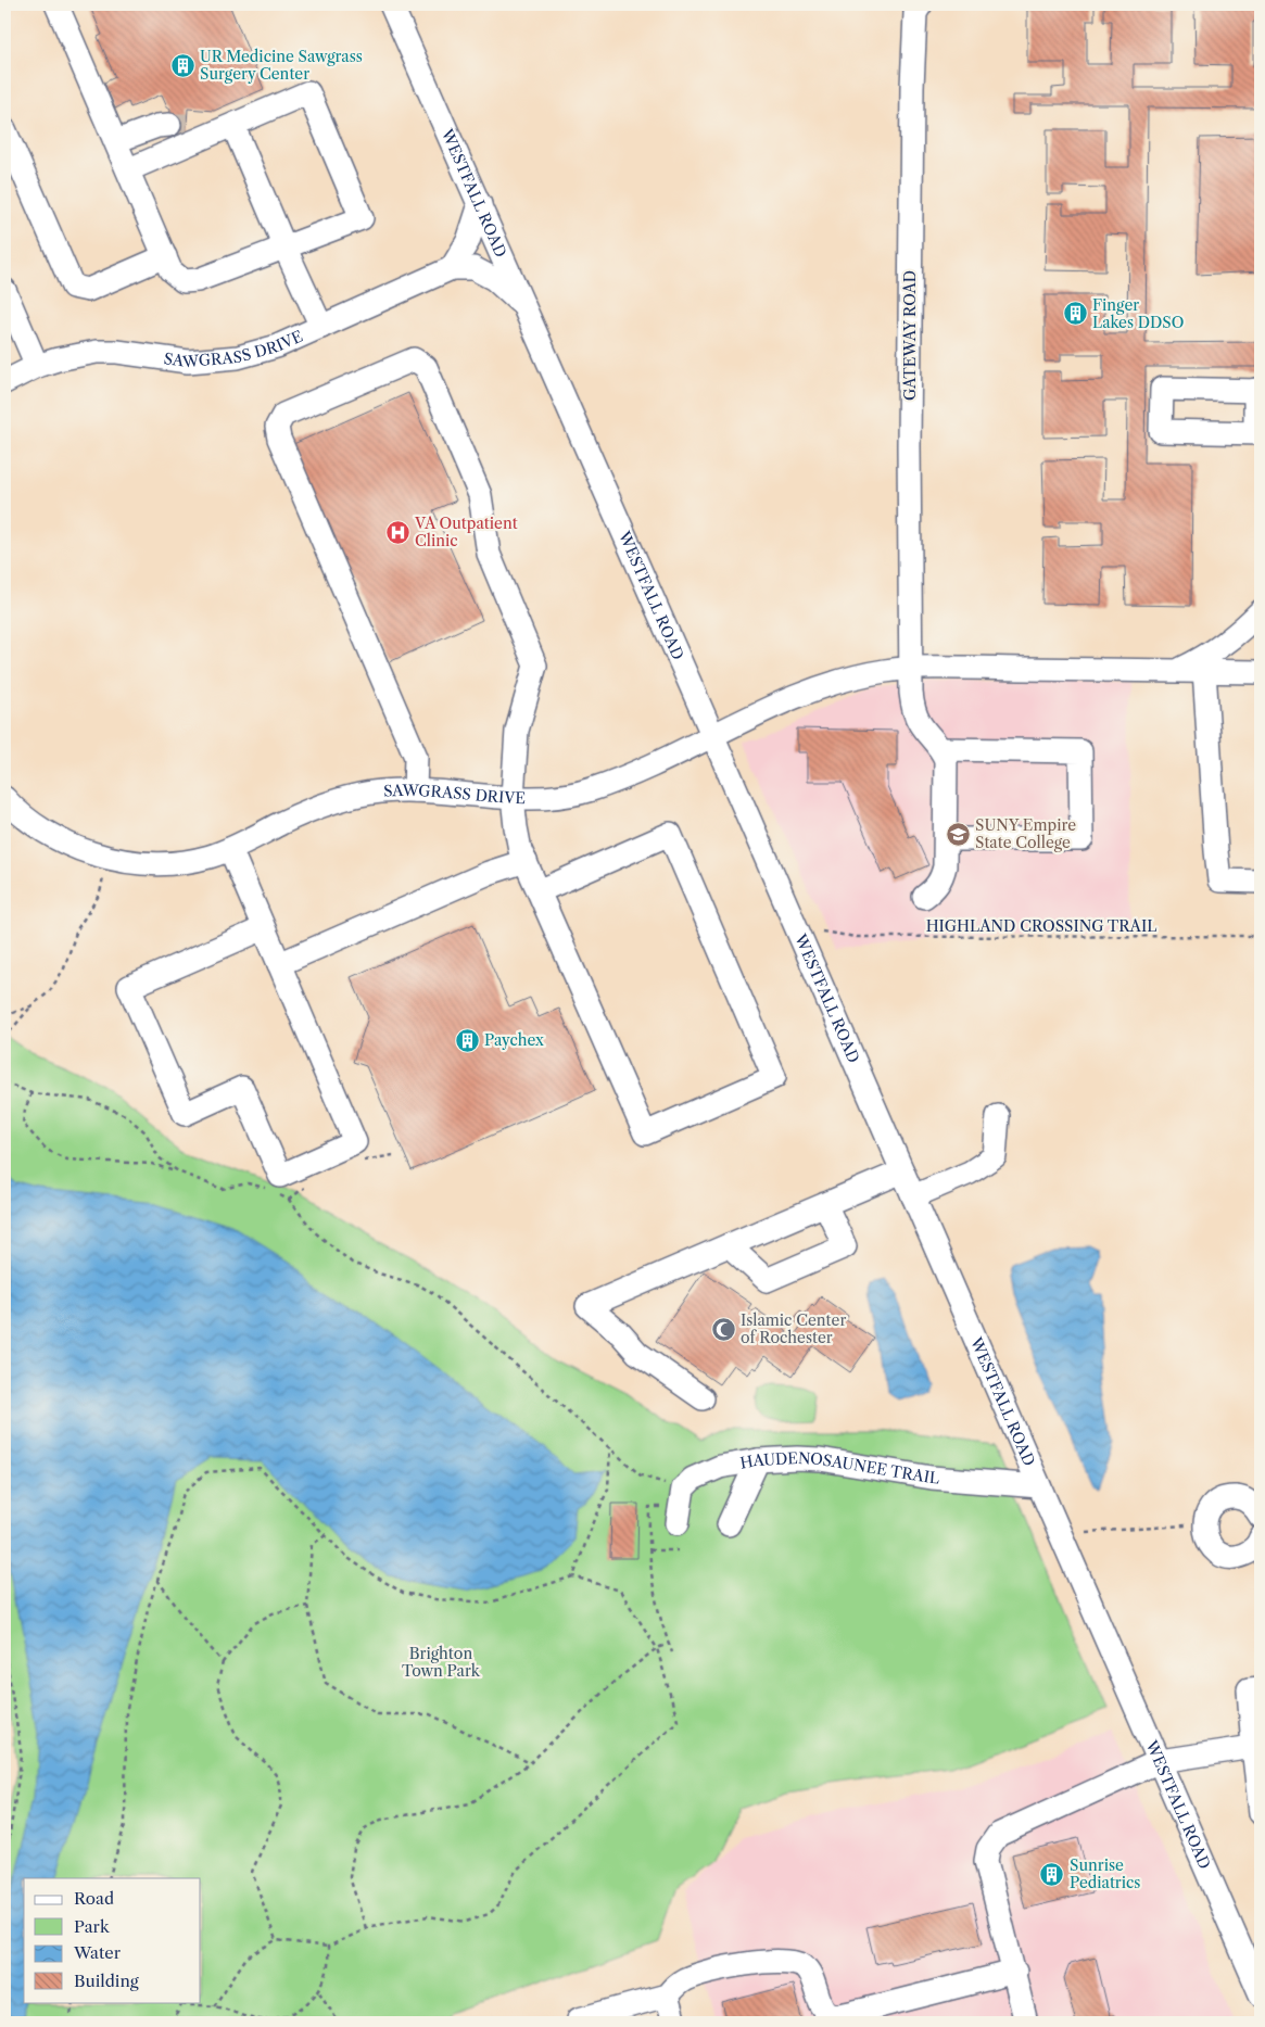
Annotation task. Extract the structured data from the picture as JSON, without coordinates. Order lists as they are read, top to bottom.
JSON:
{
  "streets": {
    "street": [
      "WESTFALL ROAD",
      "GATEWAY ROAD",
      "SAWGRASS DRIVE",
      "HAUDENOSAUNEE TRAIL"
    ],
    "path": ["HIGHLAND CROSSING TRAIL"]
  },
  "crossings": [
    ["WESTFALL ROAD", "SAWGRASS DRIVE"],
    ["WESTFALL ROAD", "HAUDENOSAUNEE TRAIL"],
    ["GATEWAY ROAD", "SAWGRASS DRIVE"]
  ],
  "parks": ["Brighton Town Park"],
  "places": {
    "building": [
      "UR Medicine Sawgrass Surgery Center",
      "Finger Lakes DDSO",
      "Paychex",
      "Sunrise Pediatrics"
    ],
    "hospital": ["VA Outpatient Clinic"],
    "school or university": ["SUNY Empire State College"],
    "mosque": ["Islamic Center of Rochester"]
  },
  "legend": [
    "Road",
    "Park",
    "Water",
    "Building"
  ]
}
